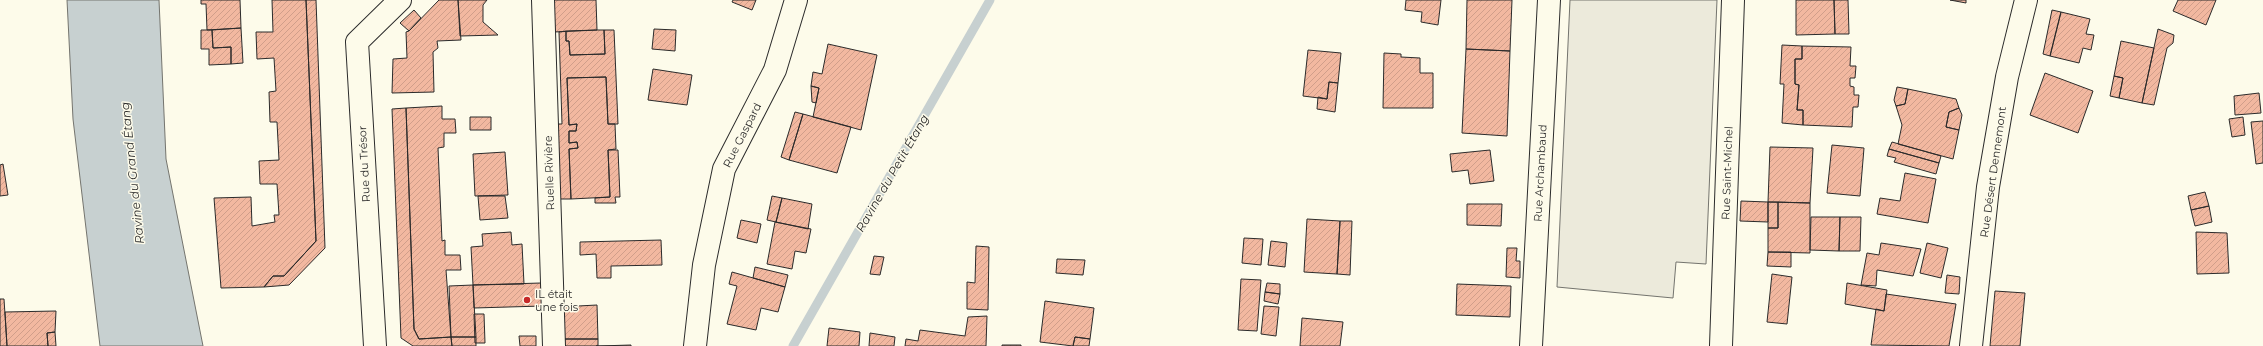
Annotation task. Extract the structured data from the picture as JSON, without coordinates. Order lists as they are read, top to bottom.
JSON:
{
  "streets": {
    "street": [
      "Rue Gaspard",
      "Rue du Trésor",
      "Rue Désert Dennemont",
      "Ruelle Rivière",
      "Rue Archambaud",
      "Rue Saint-Michel"
    ]
  },
  "water": ["Ravine du Grand Étang", "Ravine du Petit Étang"],
  "places": ["IL était une fois"]
}
